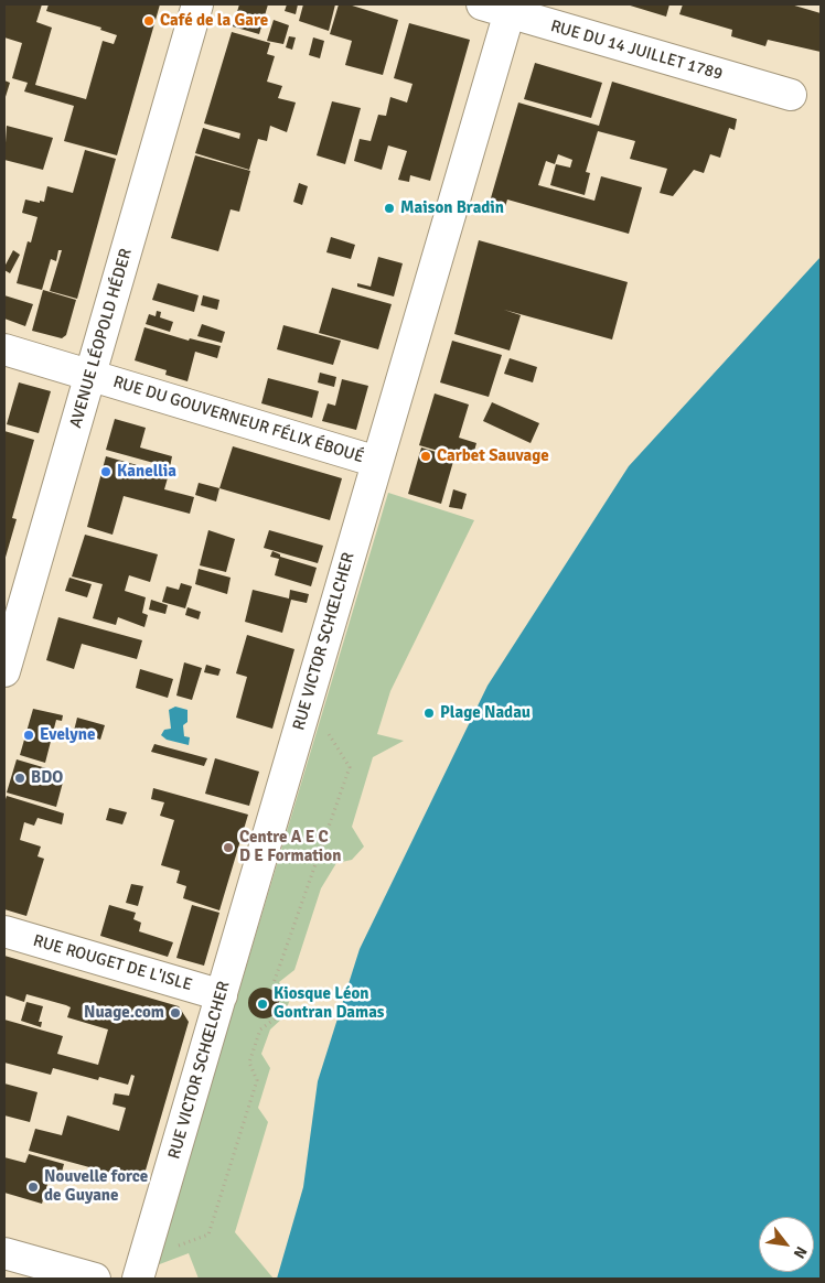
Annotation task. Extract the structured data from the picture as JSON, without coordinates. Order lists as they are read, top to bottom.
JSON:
{
  "streets": {
    "street": [
      "RUE DU 14 JUILLET 1789",
      "AVENUE LÉOPOLD HÉDER",
      "RUE DU GOUVERNEUR FÉLIX ÉBOUÉ",
      "RUE VICTOR SCHŒLCHER",
      "RUE ROUGET DE L'ISLE"
    ]
  },
  "crossings": [
    ["RUE DU 14 JUILLET 1789", "RUE VICTOR SCHŒLCHER"],
    ["AVENUE LÉOPOLD HÉDER", "RUE DU GOUVERNEUR FÉLIX ÉBOUÉ"],
    ["RUE DU GOUVERNEUR FÉLIX ÉBOUÉ", "RUE VICTOR SCHŒLCHER"],
    ["RUE VICTOR SCHŒLCHER", "RUE ROUGET DE L'ISLE"]
  ],
  "places": [
    "Café de la Gare",
    "Maison Bradin",
    "Carbet Sauvage",
    "Kanellia",
    "Plage Nadau",
    "Evelyne",
    "BDO",
    "Centre A E C D E Formation",
    "Kiosque Léon Gontran Damas",
    "Nuage.com",
    "Nouvelle force de Guyane"
  ],
  "north": "bottom right"
}
